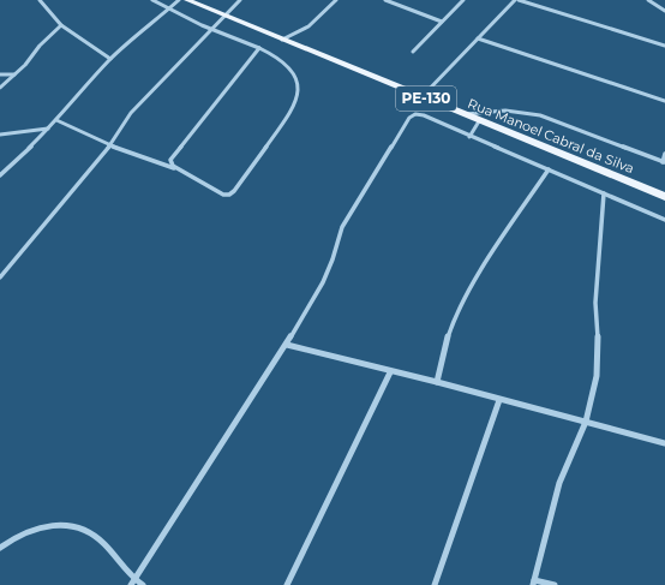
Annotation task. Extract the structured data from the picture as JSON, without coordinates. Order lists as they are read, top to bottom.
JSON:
{
  "streets": {
    "main road": ["PE-130", "Rua Manoel Cabral da Silva"]
  }
}
